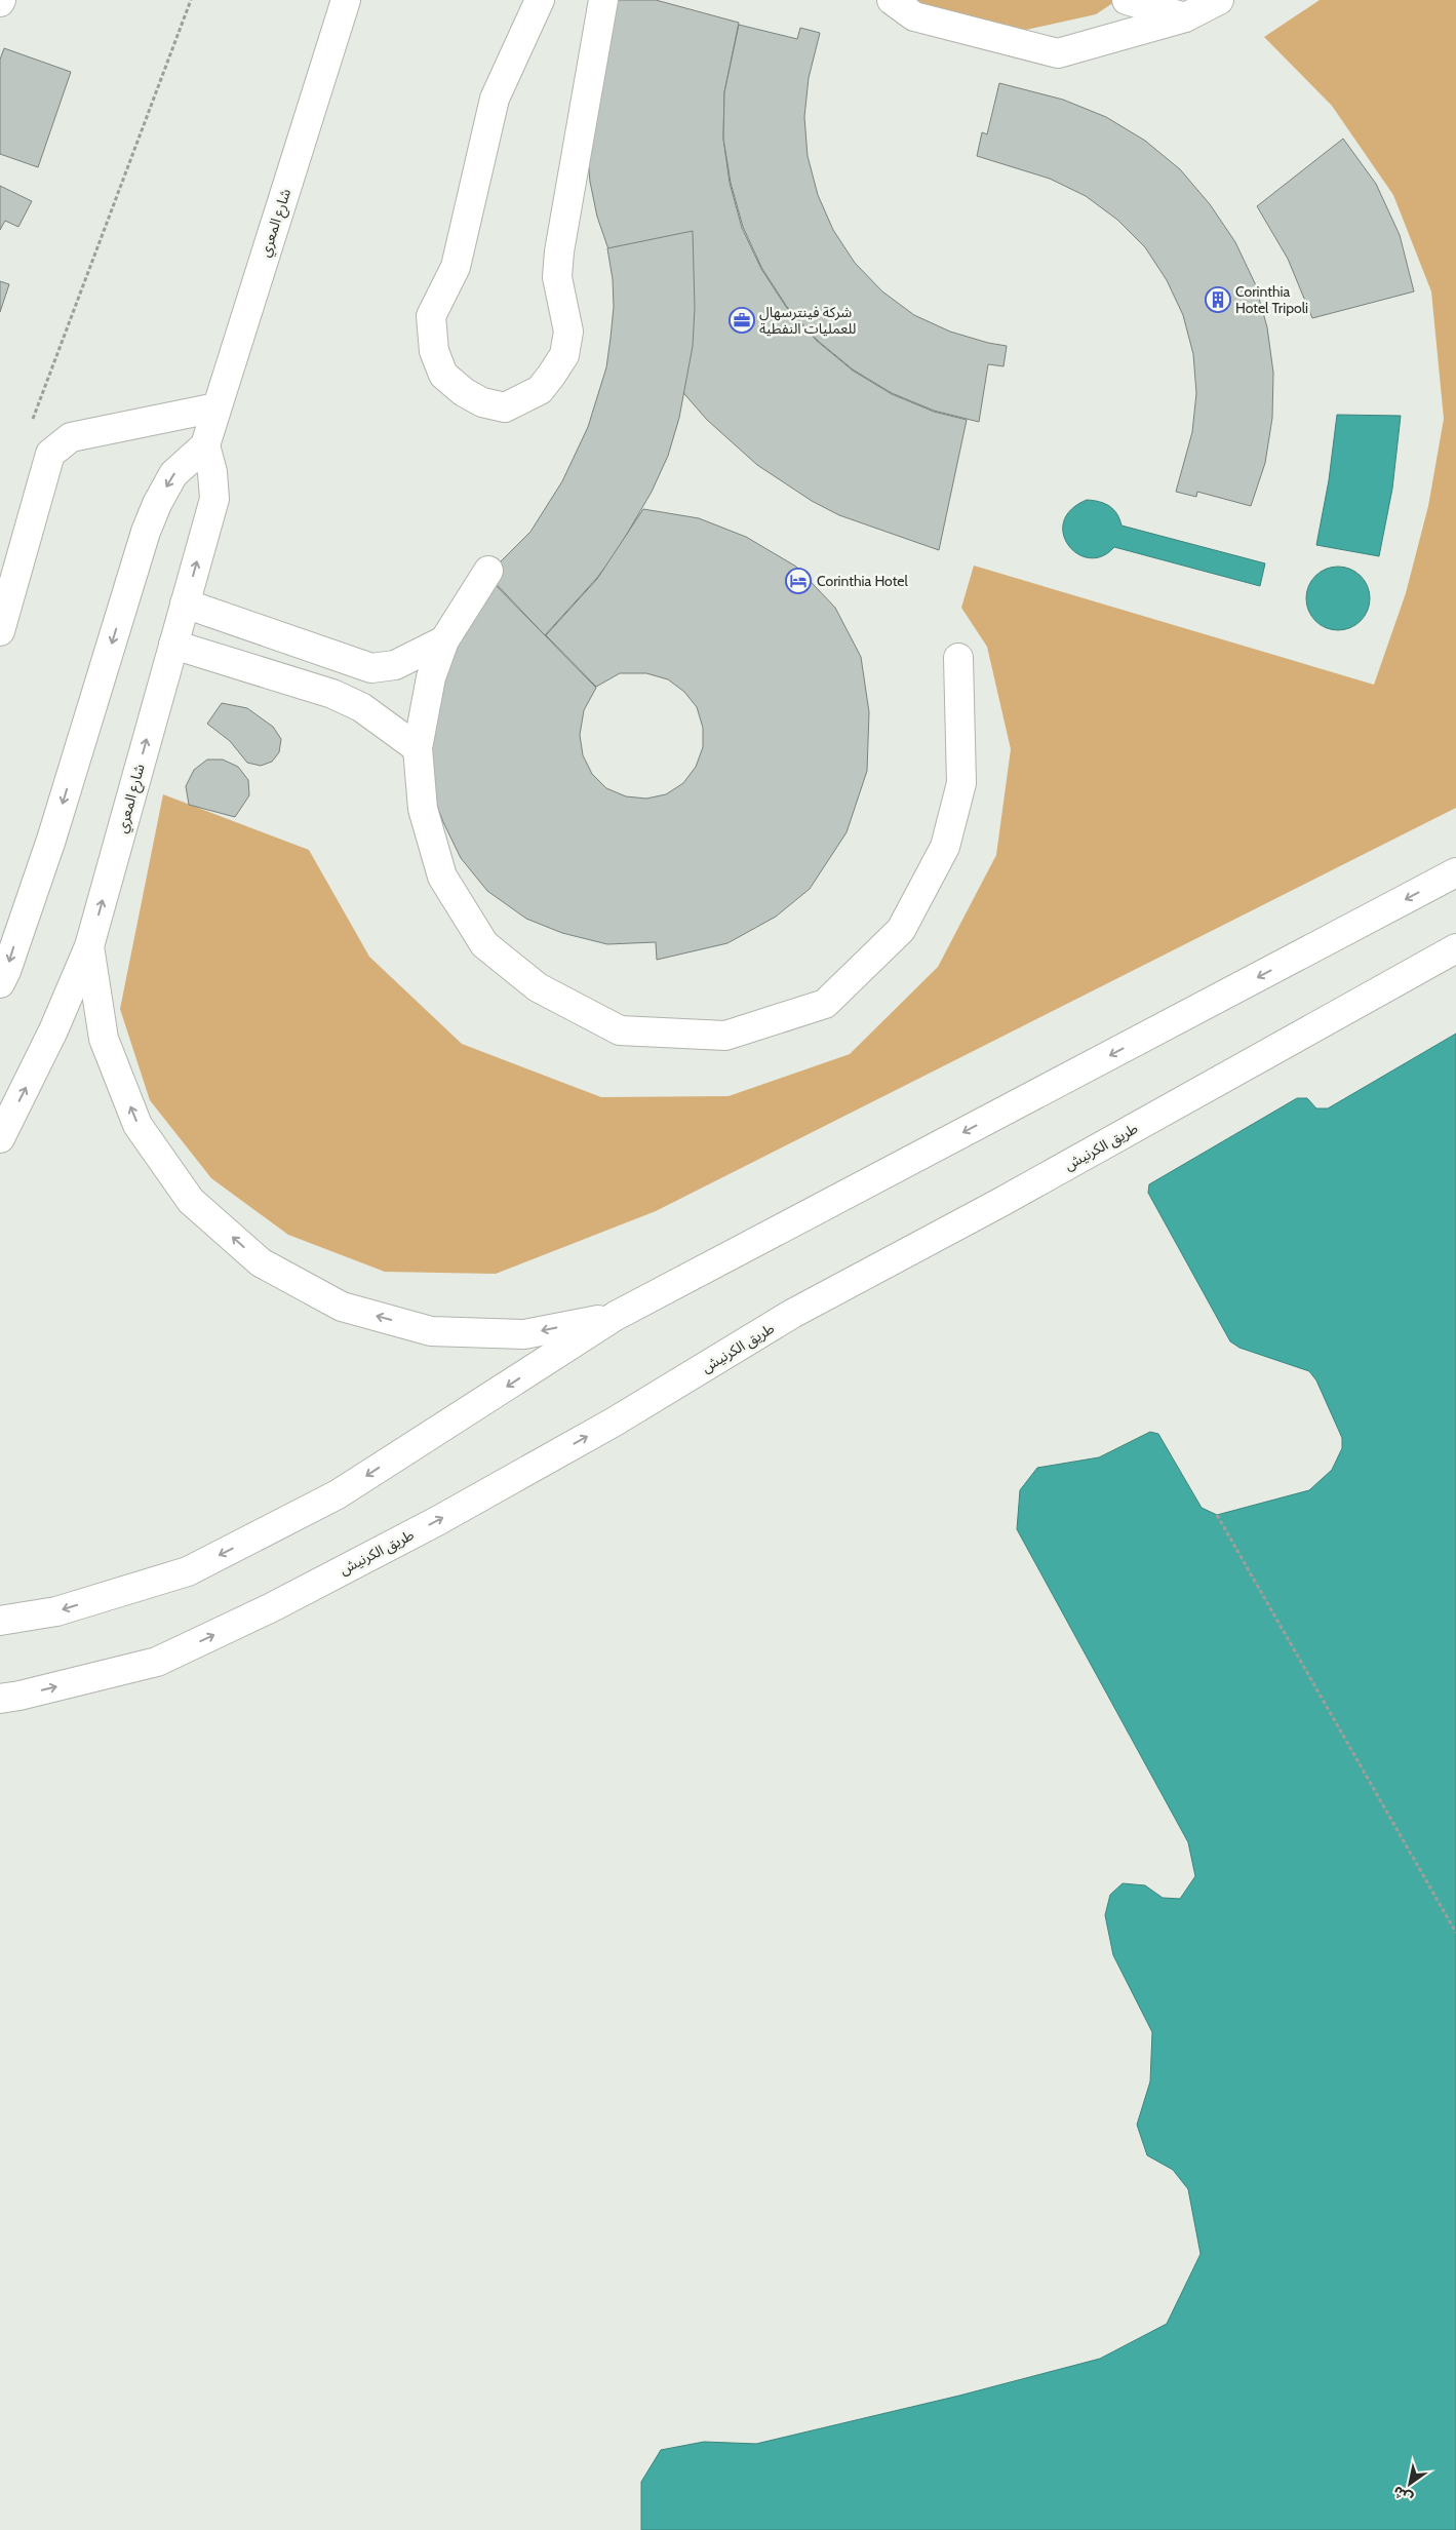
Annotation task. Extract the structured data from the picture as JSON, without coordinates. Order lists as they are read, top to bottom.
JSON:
{
  "streets": {
    "main road": ["شارع المعري", "طريق الكرنيش"]
  },
  "places": {
    "building": ["Corinthia Hotel Tripoli"],
    "office": ["شركة فينترسهال للعمليات النفطية"],
    "hotel": ["Corinthia Hotel"]
  },
  "north": "bottom left"
}
